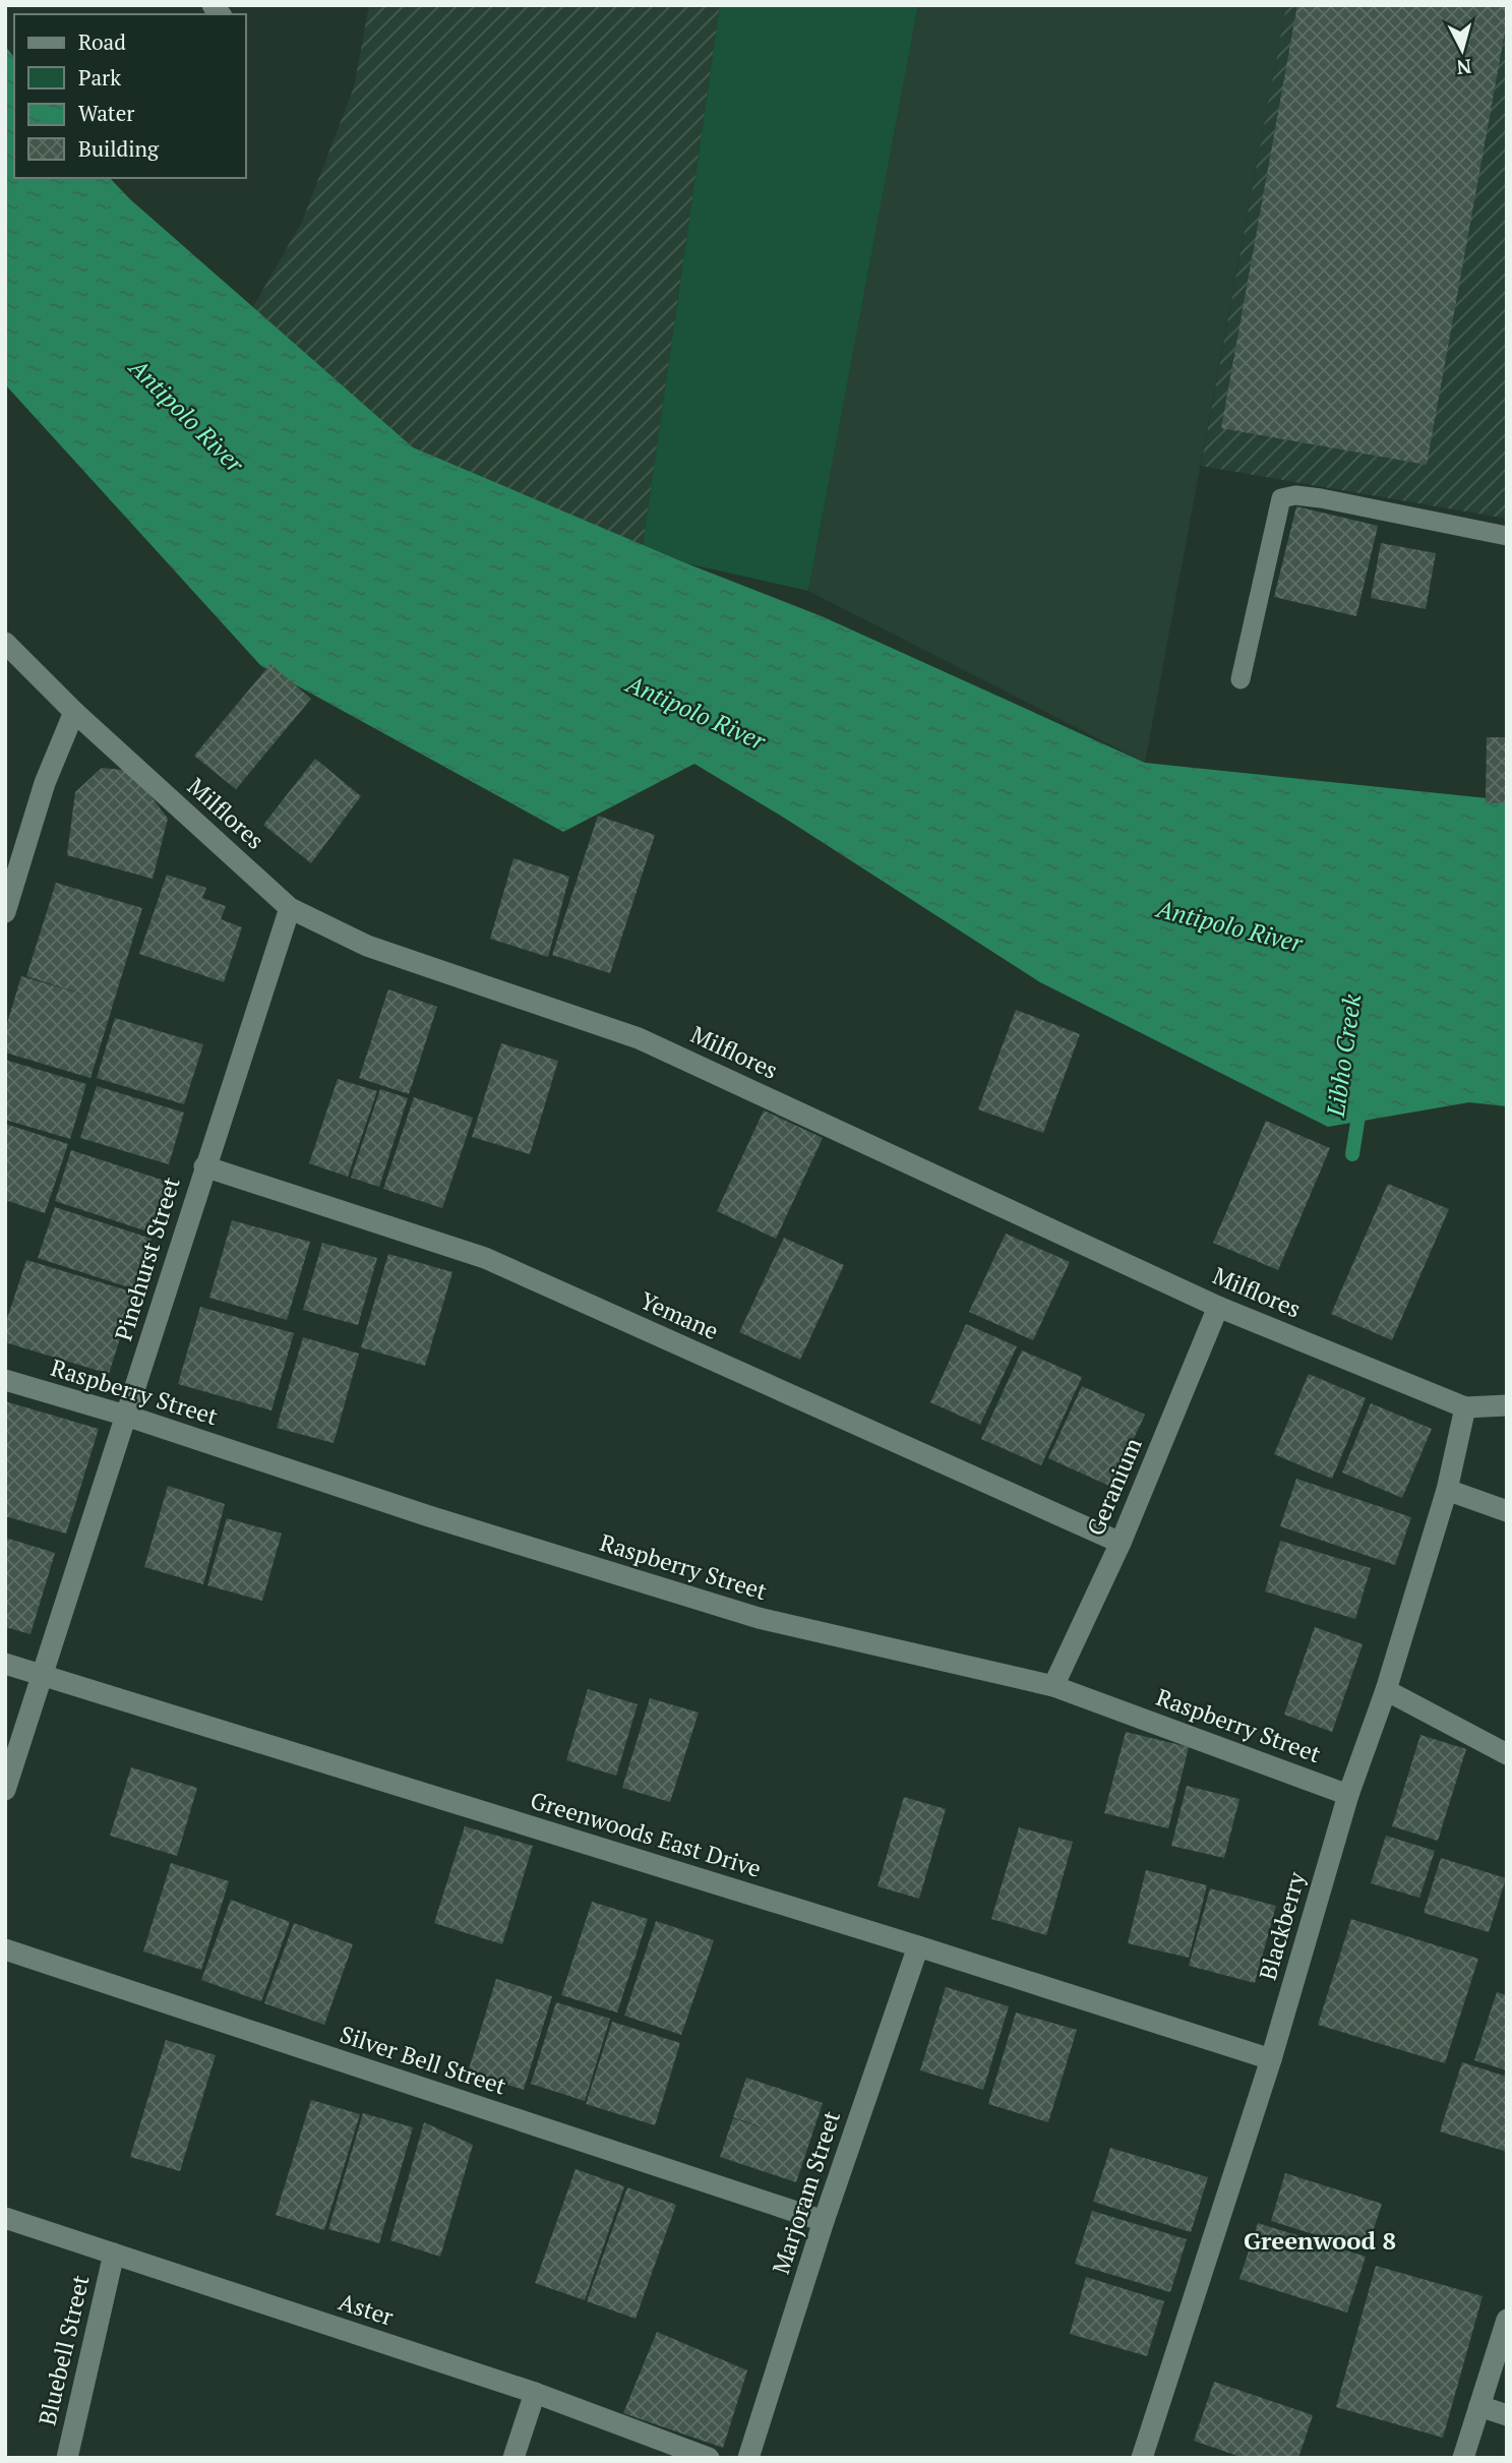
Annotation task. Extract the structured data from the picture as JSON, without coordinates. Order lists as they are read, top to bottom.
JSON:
{
  "streets": {
    "street": [
      "Milflores",
      "Pinehurst Street",
      "Yemane",
      "Raspberry Street",
      "Geranium",
      "Greenwoods East Drive",
      "Blackberry",
      "Silver Bell Street",
      "Marjoram Street",
      "Aster",
      "Bluebell Street"
    ]
  },
  "crossings": [
    ["Milflores", "Pinehurst Street"],
    ["Milflores", "Geranium"],
    ["Milflores", "Blackberry"],
    ["Pinehurst Street", "Yemane"],
    ["Pinehurst Street", "Raspberry Street"],
    ["Pinehurst Street", "Greenwoods East Drive"],
    ["Yemane", "Geranium"],
    ["Raspberry Street", "Geranium"],
    ["Raspberry Street", "Blackberry"],
    ["Greenwoods East Drive", "Blackberry"],
    ["Greenwoods East Drive", "Marjoram Street"],
    ["Silver Bell Street", "Marjoram Street"],
    ["Aster", "Bluebell Street"]
  ],
  "districts": ["Greenwood 8"],
  "water": ["Antipolo River", "Libho Creek"],
  "legend": [
    "Road",
    "Park",
    "Water",
    "Building"
  ],
  "north": "bottom"
}
